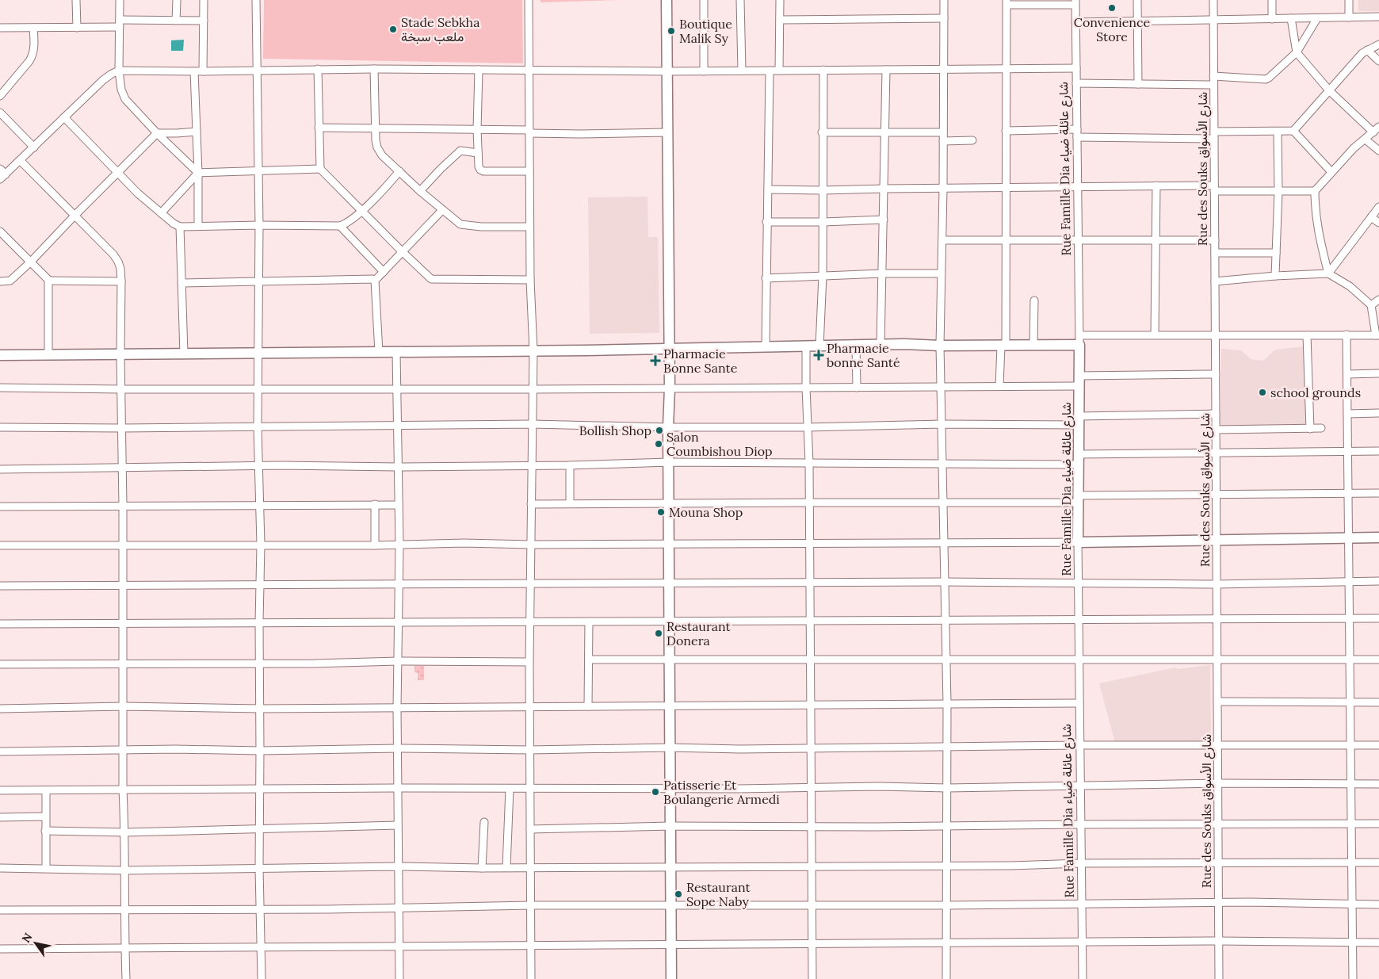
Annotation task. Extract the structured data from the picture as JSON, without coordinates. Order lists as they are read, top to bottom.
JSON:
{
  "streets": {
    "street": ["Rue Famille Dia شارع عائلة ضياء", "Rue des Souks شارع الأسواق"]
  },
  "places": {
    "other": [
      "Convenience Store",
      "Stade Sebkha ملعب سبخة",
      "Boutique Malik Sy",
      "school grounds",
      "Bollish Shop",
      "Salon Coumbishou Diop",
      "Mouna Shop",
      "Restaurant Donera",
      "Patisserie Et Boulangerie Armedi",
      "Restaurant Sope Naby"
    ],
    "health": ["Pharmacie bonne Santé", "Pharmacie Bonne Sante"]
  },
  "north": "top left"
}
